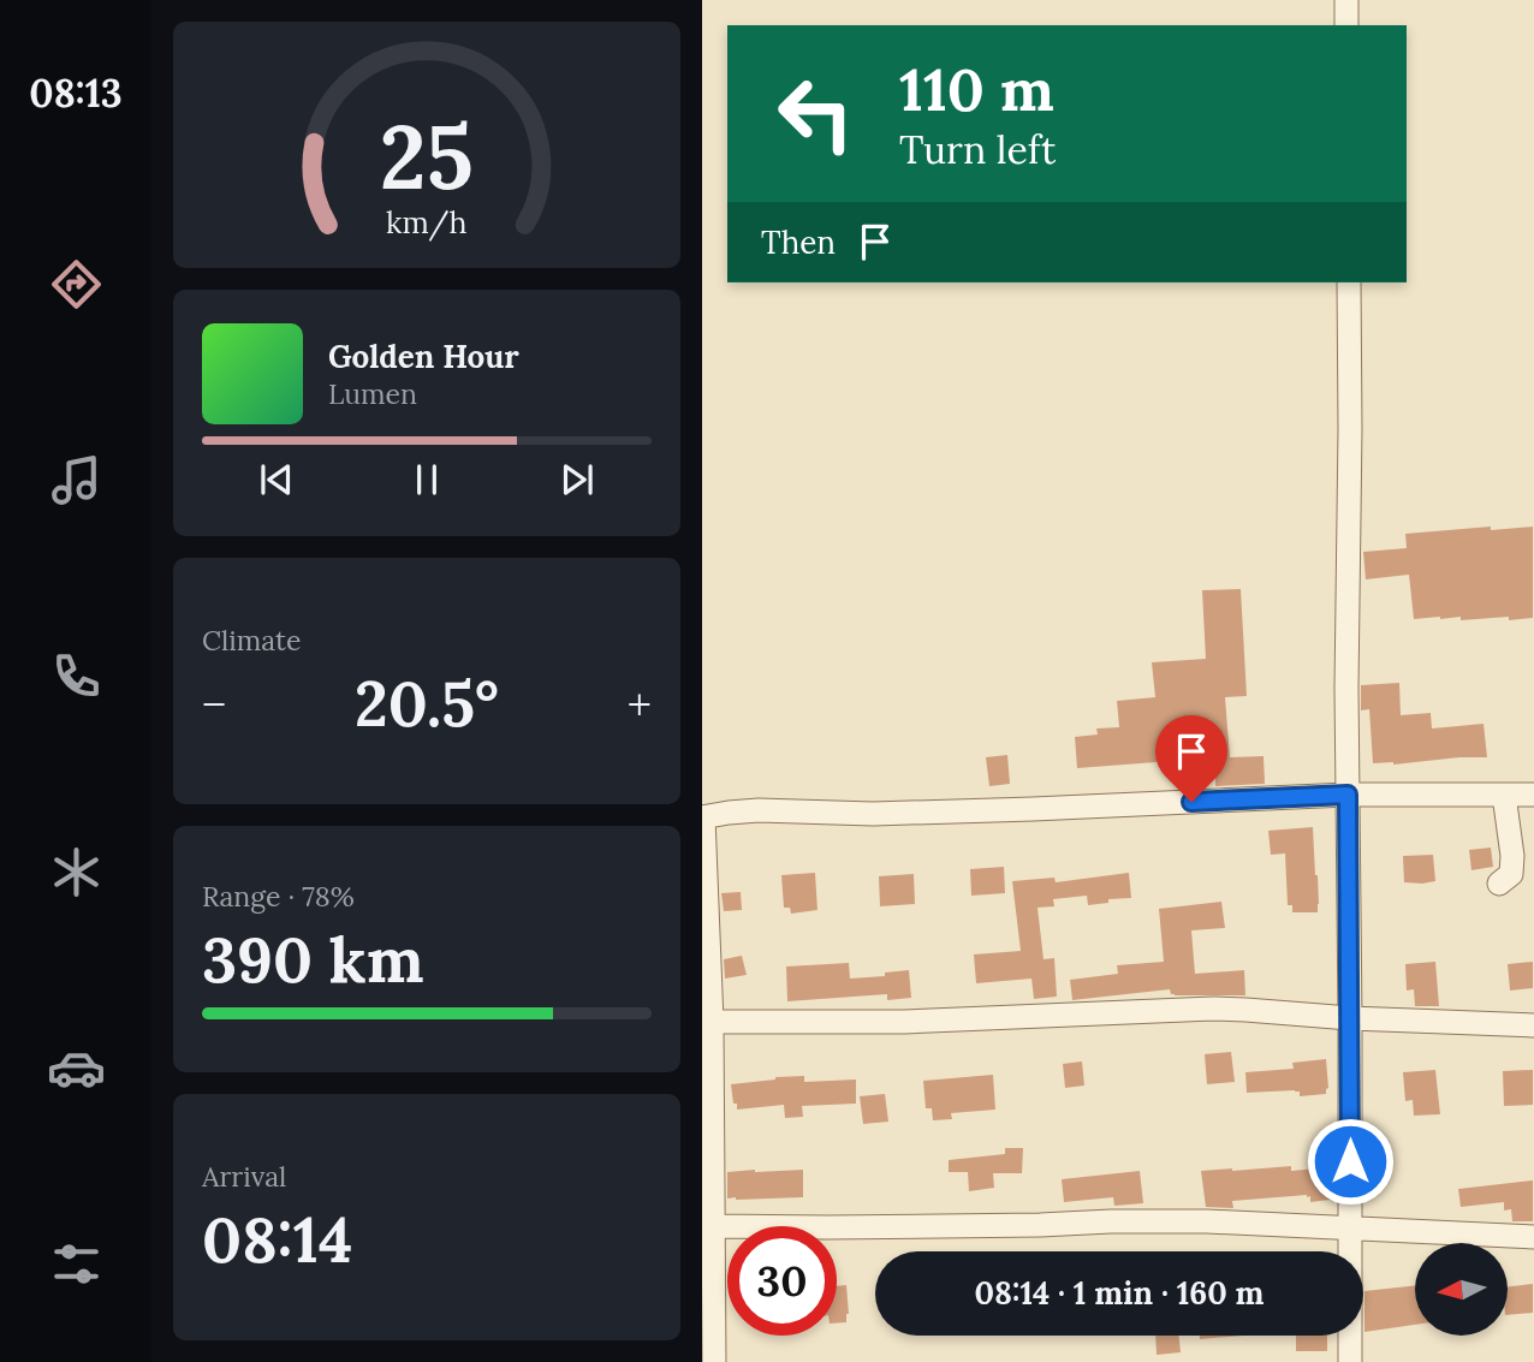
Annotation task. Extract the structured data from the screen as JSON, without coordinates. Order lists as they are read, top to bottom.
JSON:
{
  "north": "left",
  "page": {
    "tabs": "08:13",
    "turn": ["110 m", "Turn left"],
    "then": "Then",
    "song": ["Golden Hour", "Lumen"],
    "tile": [
      "Climate",
      ["Range · 78%", "390 km"],
      ["Arrival", "08:14"]
    ],
    "heat": ["−", "20.5°", "+"],
    "limit": "30",
    "trip": "08:14 · 1 min · 160 m",
    "gauge": ["25", "km/h"]
  }
}
